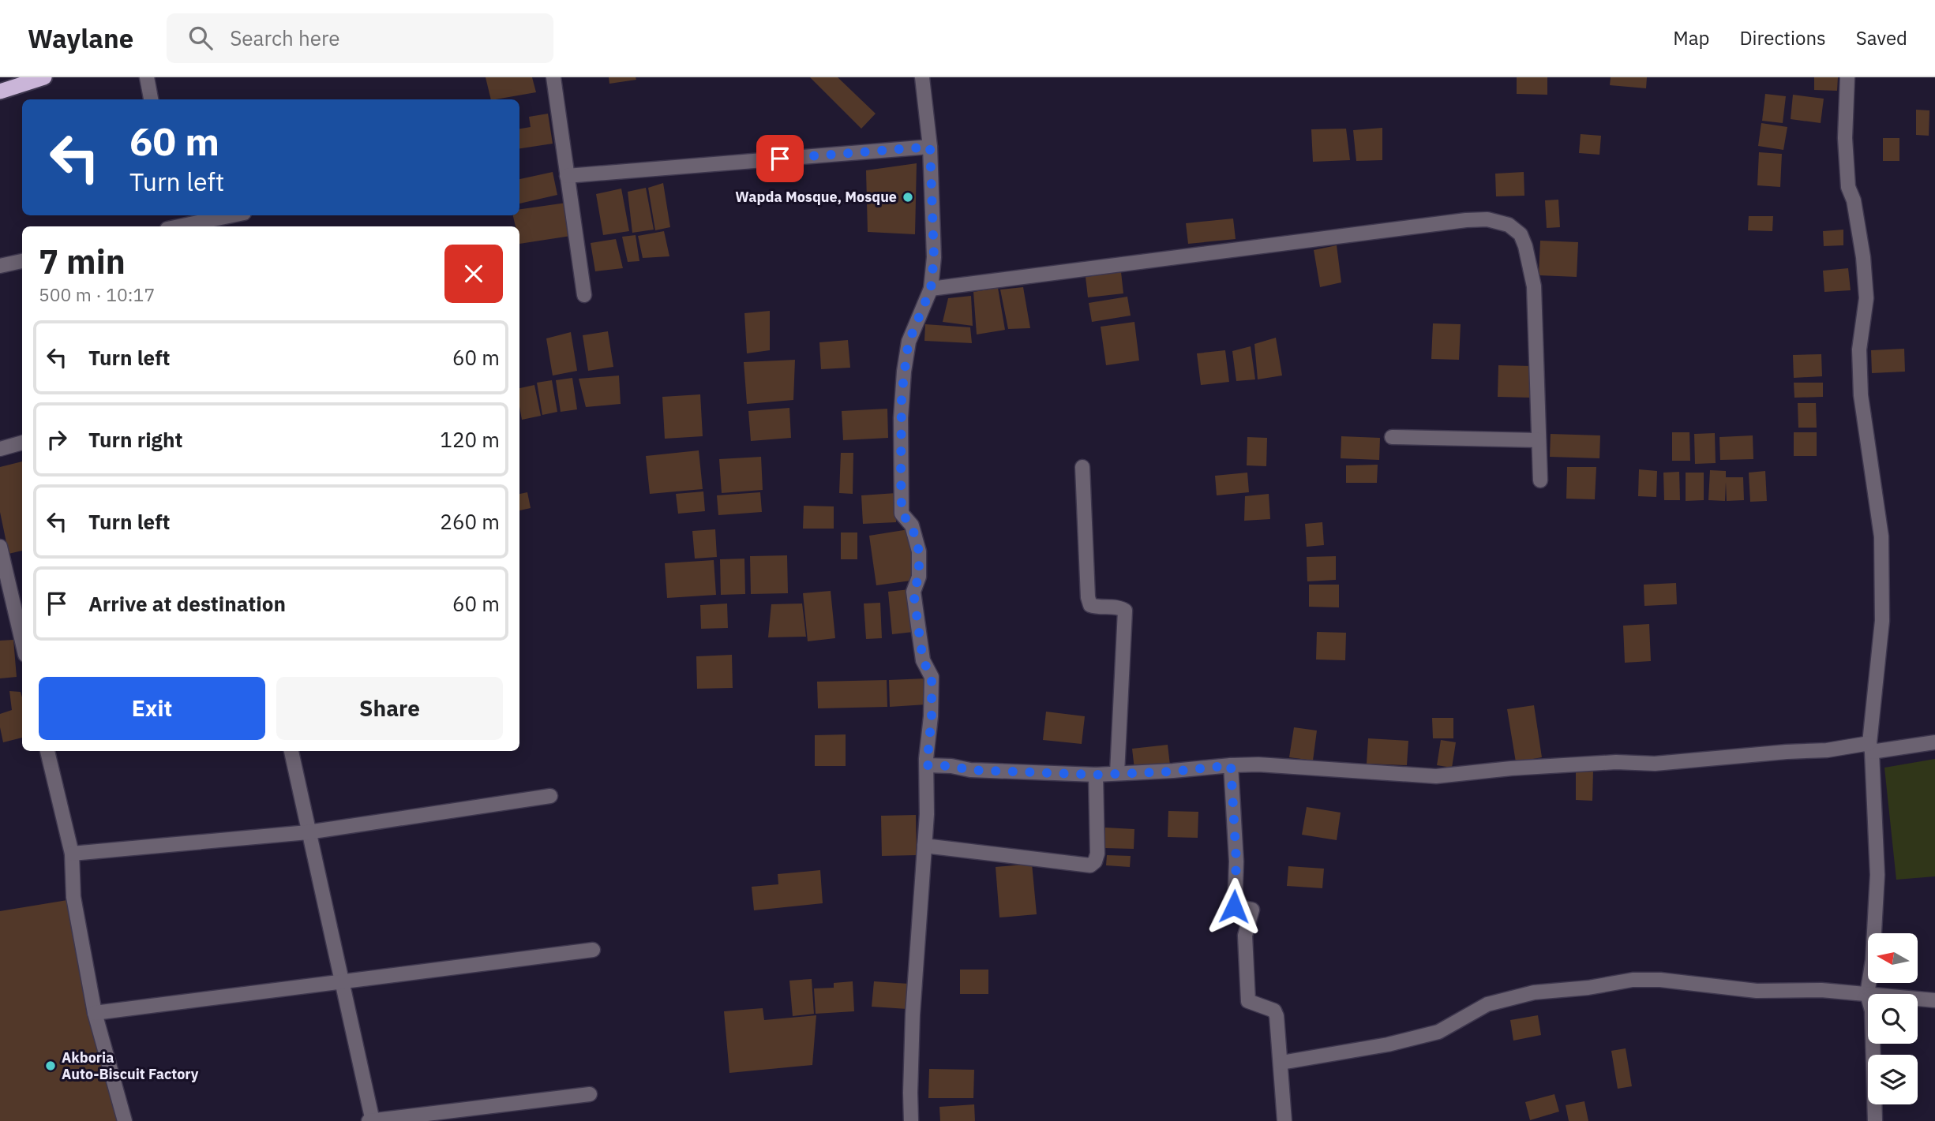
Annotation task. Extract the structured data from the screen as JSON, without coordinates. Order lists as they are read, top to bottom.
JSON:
{
  "places": ["Wapda Mosque, Mosque", "Akboria Auto-Biscuit Factory"],
  "north": "left",
  "page": {
    "header": "Waylane",
    "search": "Search here",
    "nav": ["Map", "Directions", "Saved"],
    "turn": ["60 m", "Turn left"],
    "heading": ["7 min", "500 m · 10:17"],
    "list": [
      {
        "name": "Turn left",
        "value": "60 m"
      },
      {
        "name": "Turn right",
        "value": "120 m"
      },
      {
        "name": "Turn left",
        "value": "260 m"
      },
      {
        "name": "Arrive at destination",
        "value": "60 m"
      }
    ],
    "buttons": ["Exit", "Share"]
  }
}
